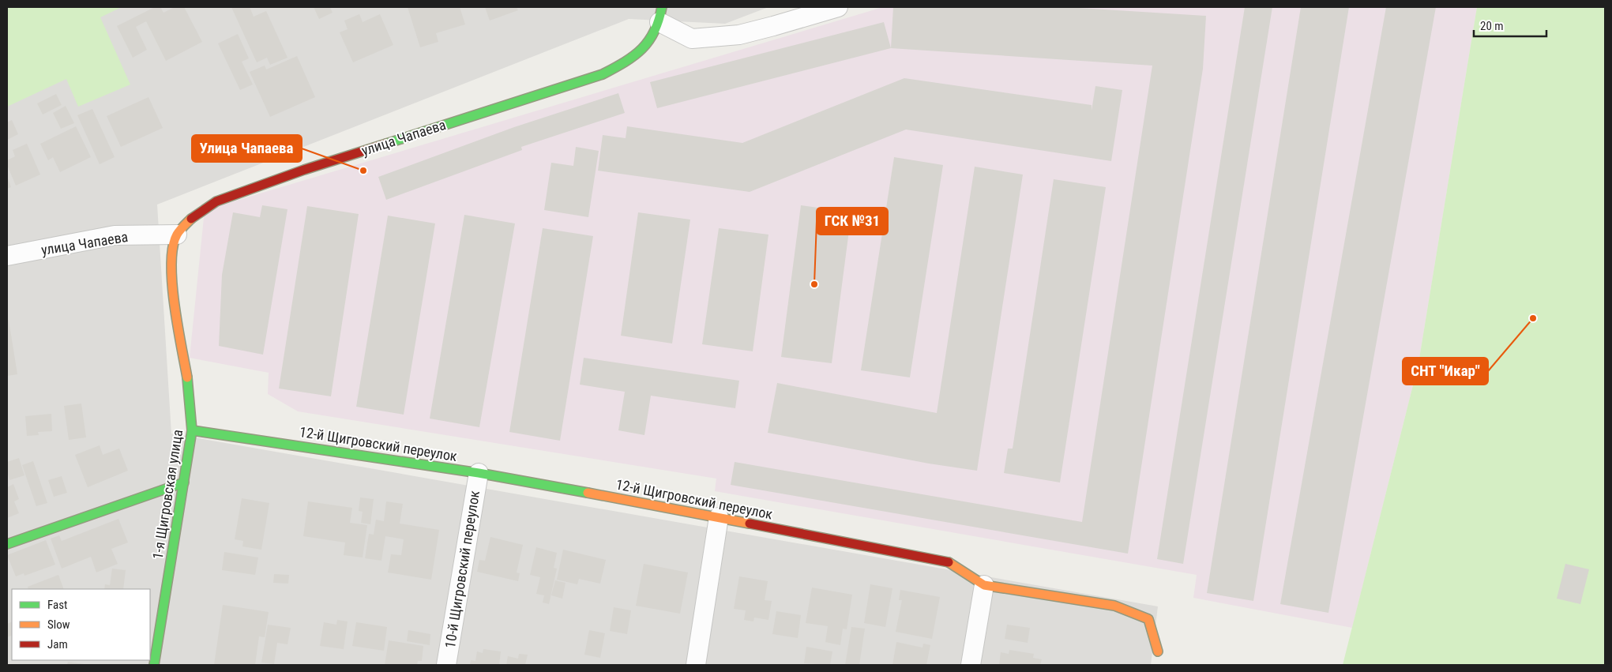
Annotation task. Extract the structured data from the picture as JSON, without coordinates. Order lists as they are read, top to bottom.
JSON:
{
  "streets": {
    "street": [
      "улица Чапаева",
      "12-й Щигровский переулок",
      "1-я Щигровская улица",
      "10-й Щигровский переулок"
    ]
  },
  "crossings": [
    ["улица Чапаева", "1-я Щигровская улица"],
    ["12-й Щигровский переулок", "1-я Щигровская улица"],
    ["12-й Щигровский переулок", "10-й Щигровский переулок"]
  ],
  "places": ["Улица Чапаева", "ГСК №31", "СНТ \"Икар\""],
  "legend": ["Fast", "Slow", "Jam"],
  "scale_bar": "20 m"
}
